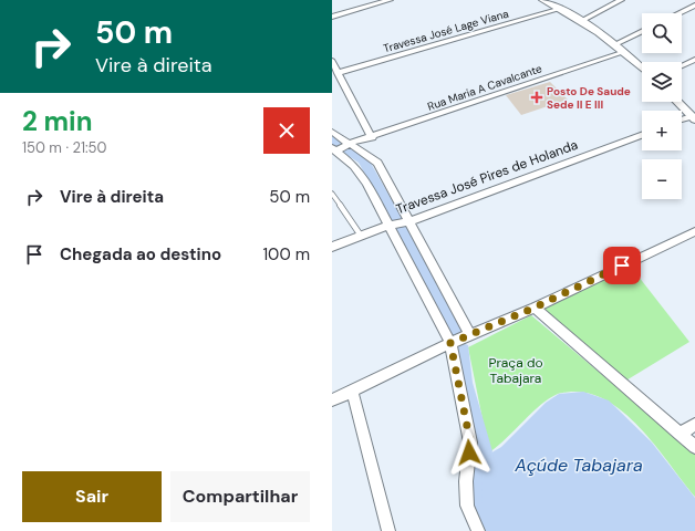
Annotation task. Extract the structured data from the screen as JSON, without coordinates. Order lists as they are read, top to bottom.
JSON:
{
  "streets": {
    "street": ["Travessa José Lage Viana", "Rua Maria A Cavalcante", "Travessa José Pires de Holanda"]
  },
  "water": ["Açúde Tabajara"],
  "parks": ["Praça do Tabajara"],
  "places": {
    "health": ["Posto De Saude Sede II E III"]
  },
  "page": {
    "turn": ["50 m", "Vire à direita"],
    "map_buttons": ["+", "−"],
    "heading": ["2 min", "150 m · 21:50"],
    "list": [
      {
        "name": "Vire à direita",
        "value": "50 m"
      },
      {
        "name": "Chegada ao destino",
        "value": "100 m"
      }
    ],
    "buttons": ["Sair", "Compartilhar"]
  }
}
